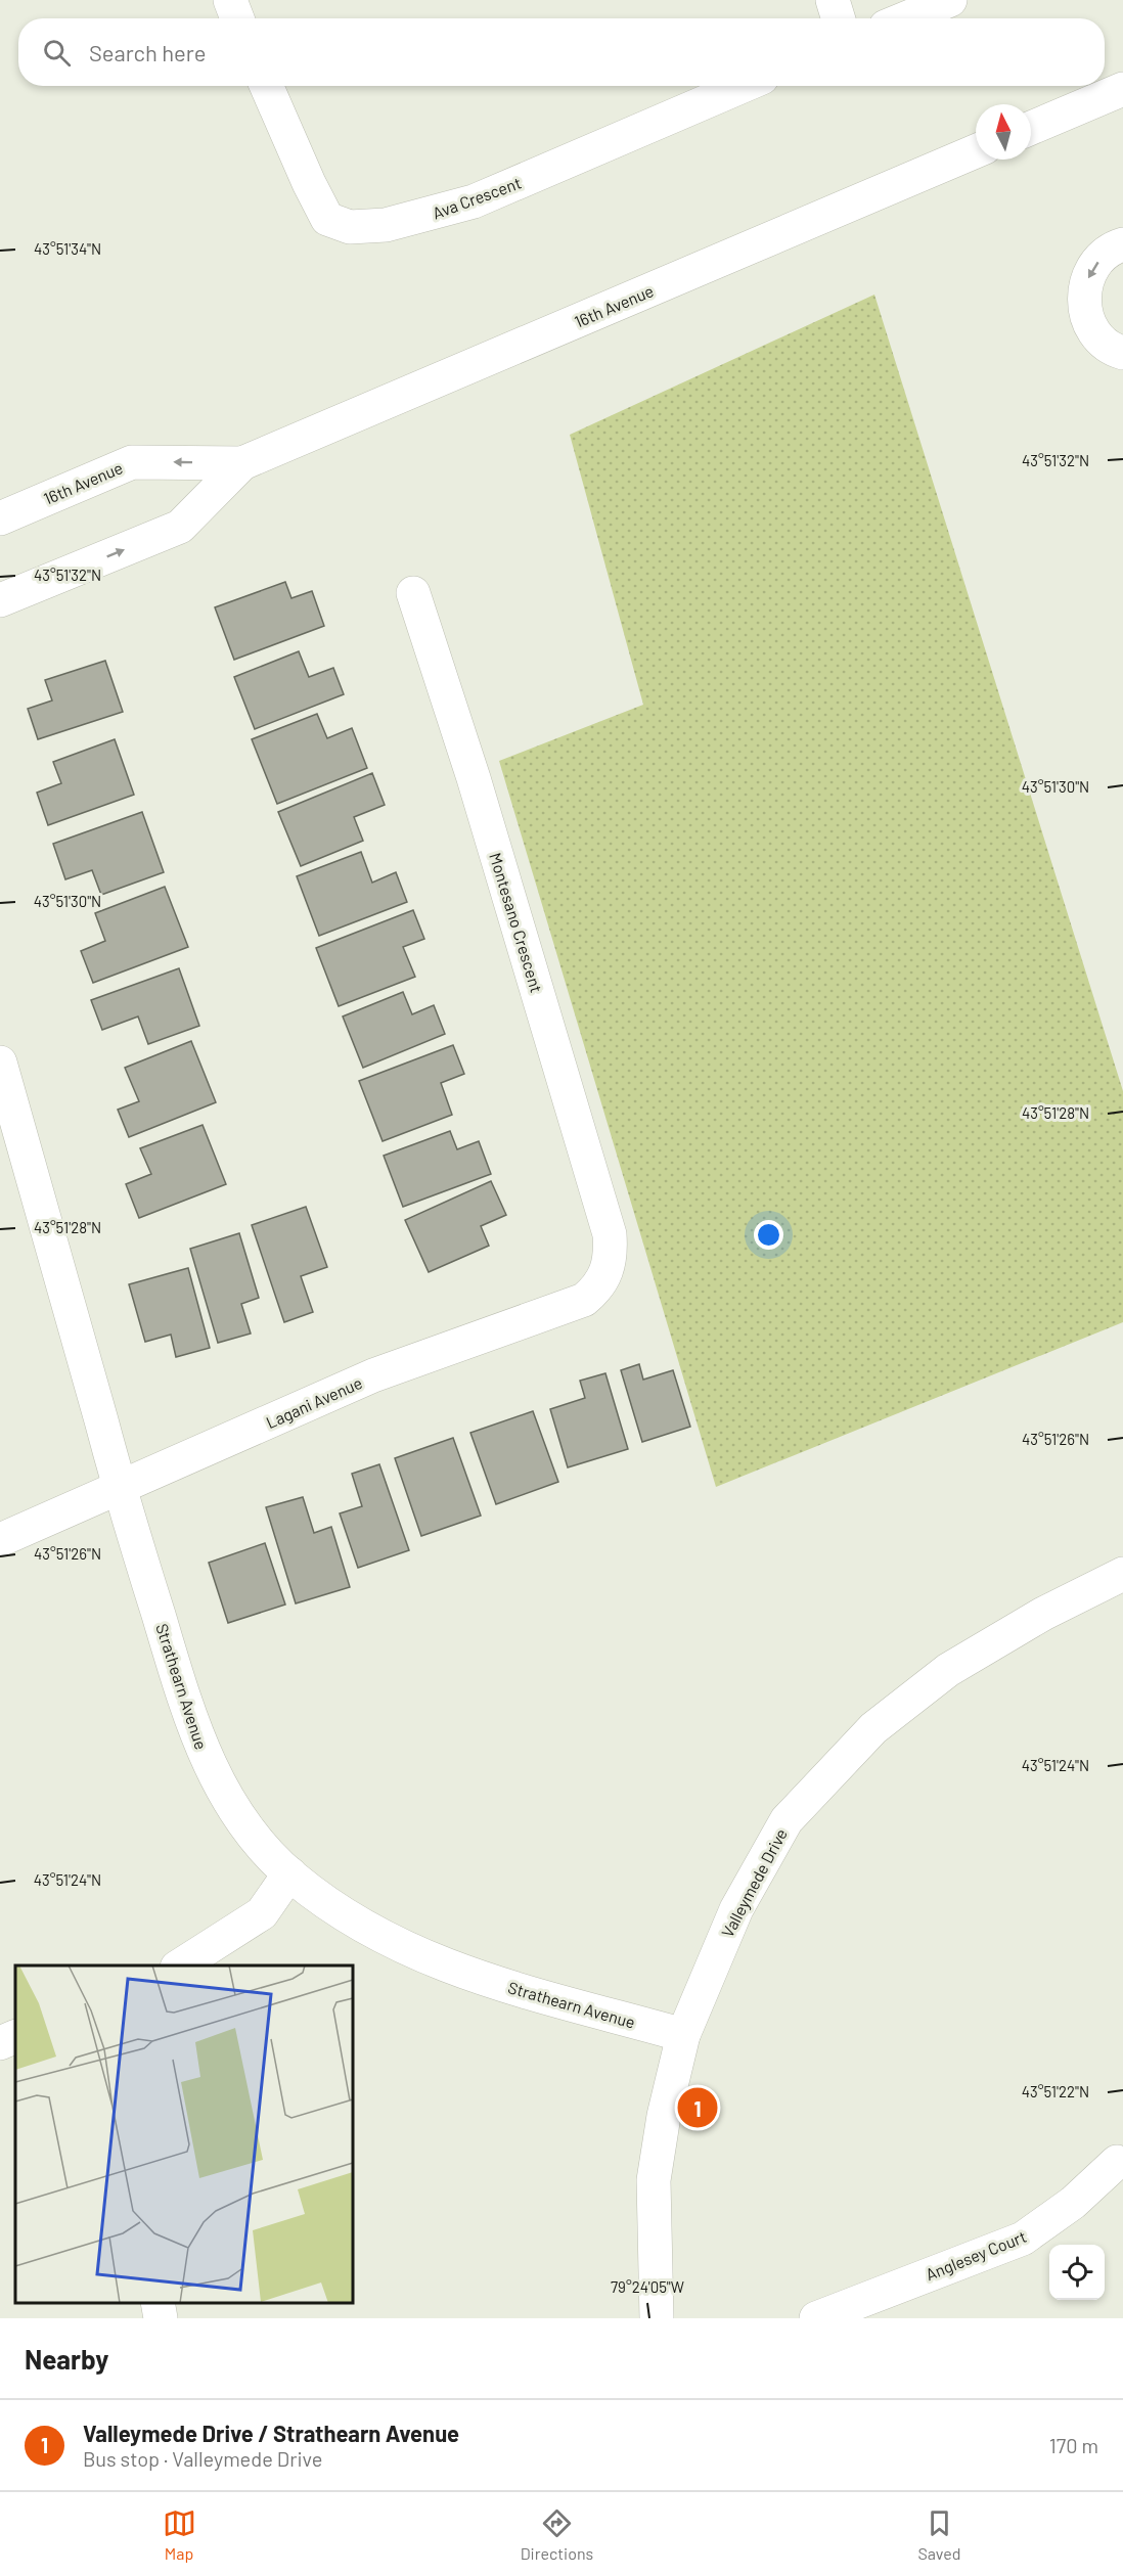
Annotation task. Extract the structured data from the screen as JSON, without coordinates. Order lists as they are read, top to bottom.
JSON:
{
  "streets": {
    "street": [
      "Ava Crescent",
      "16th Avenue",
      "Montesano Crescent",
      "Lagani Avenue",
      "Strathearn Avenue",
      "Valleymede Drive",
      "Anglesey Court"
    ]
  },
  "crossings": [
    ["Montesano Crescent", "Lagani Avenue"],
    ["Lagani Avenue", "Strathearn Avenue"],
    ["Strathearn Avenue", "Valleymede Drive"]
  ],
  "north": "top",
  "page": {
    "search": "Search here",
    "pins": "1",
    "heading": "Nearby",
    "list": [
      {
        "mark": "1",
        "name": "Valleymede Drive / Strathearn Avenue",
        "note": "Bus stop · Valleymede Drive",
        "value": "170 m"
      }
    ],
    "nav": ["Map", "Directions", "Saved"]
  },
  "coordinates": [
    "43°51'34\"N",
    "43°51'32\"N",
    "43°51'30\"N",
    "43°51'28\"N",
    "43°51'26\"N",
    "43°51'24\"N",
    "43°51'22\"N",
    "79°24'05\"W"
  ]
}
